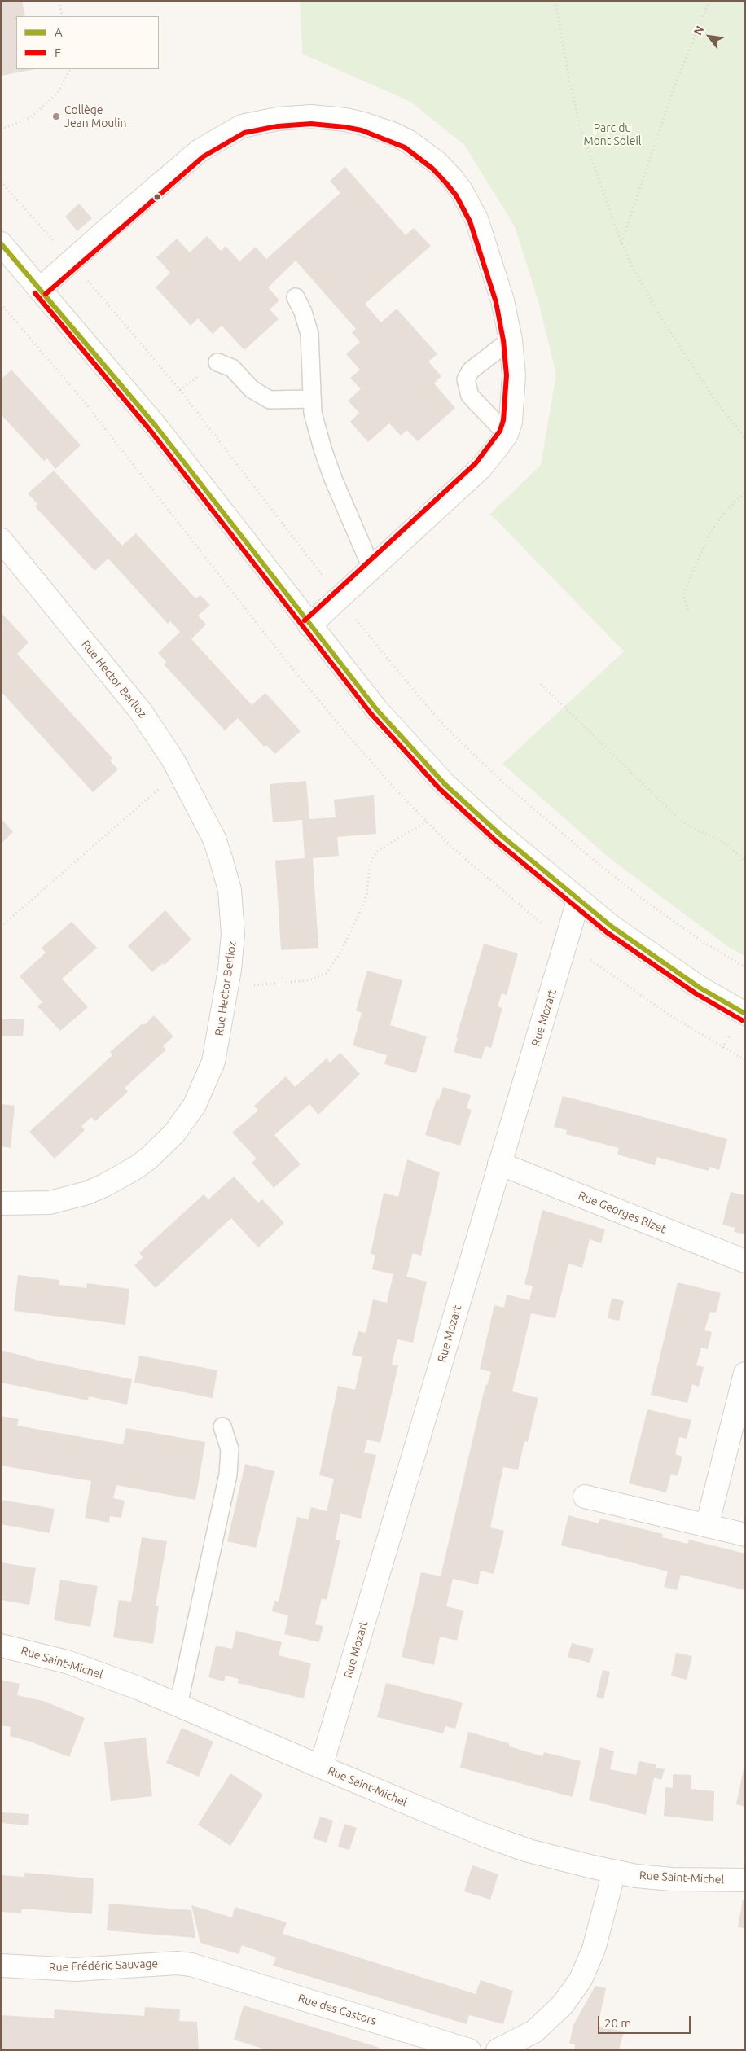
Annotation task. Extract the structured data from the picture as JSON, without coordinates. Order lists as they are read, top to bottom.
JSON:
{
  "streets": {
    "street": [
      "Rue Hector Berlioz",
      "Rue Mozart",
      "Rue Georges Bizet",
      "Rue Saint-Michel",
      "Rue Frédéric Sauvage",
      "Rue des Castors"
    ]
  },
  "crossings": [
    ["Rue Mozart", "Rue Georges Bizet"],
    ["Rue Mozart", "Rue Saint-Michel"],
    ["Rue Frédéric Sauvage", "Rue des Castors"]
  ],
  "parks": ["Parc du Mont Soleil"],
  "places": ["Collège Jean Moulin"],
  "lines": ["transit line F", "transit line A"],
  "legend": ["A", "F"],
  "scale_bar": "20 m",
  "north": "top left"
}
